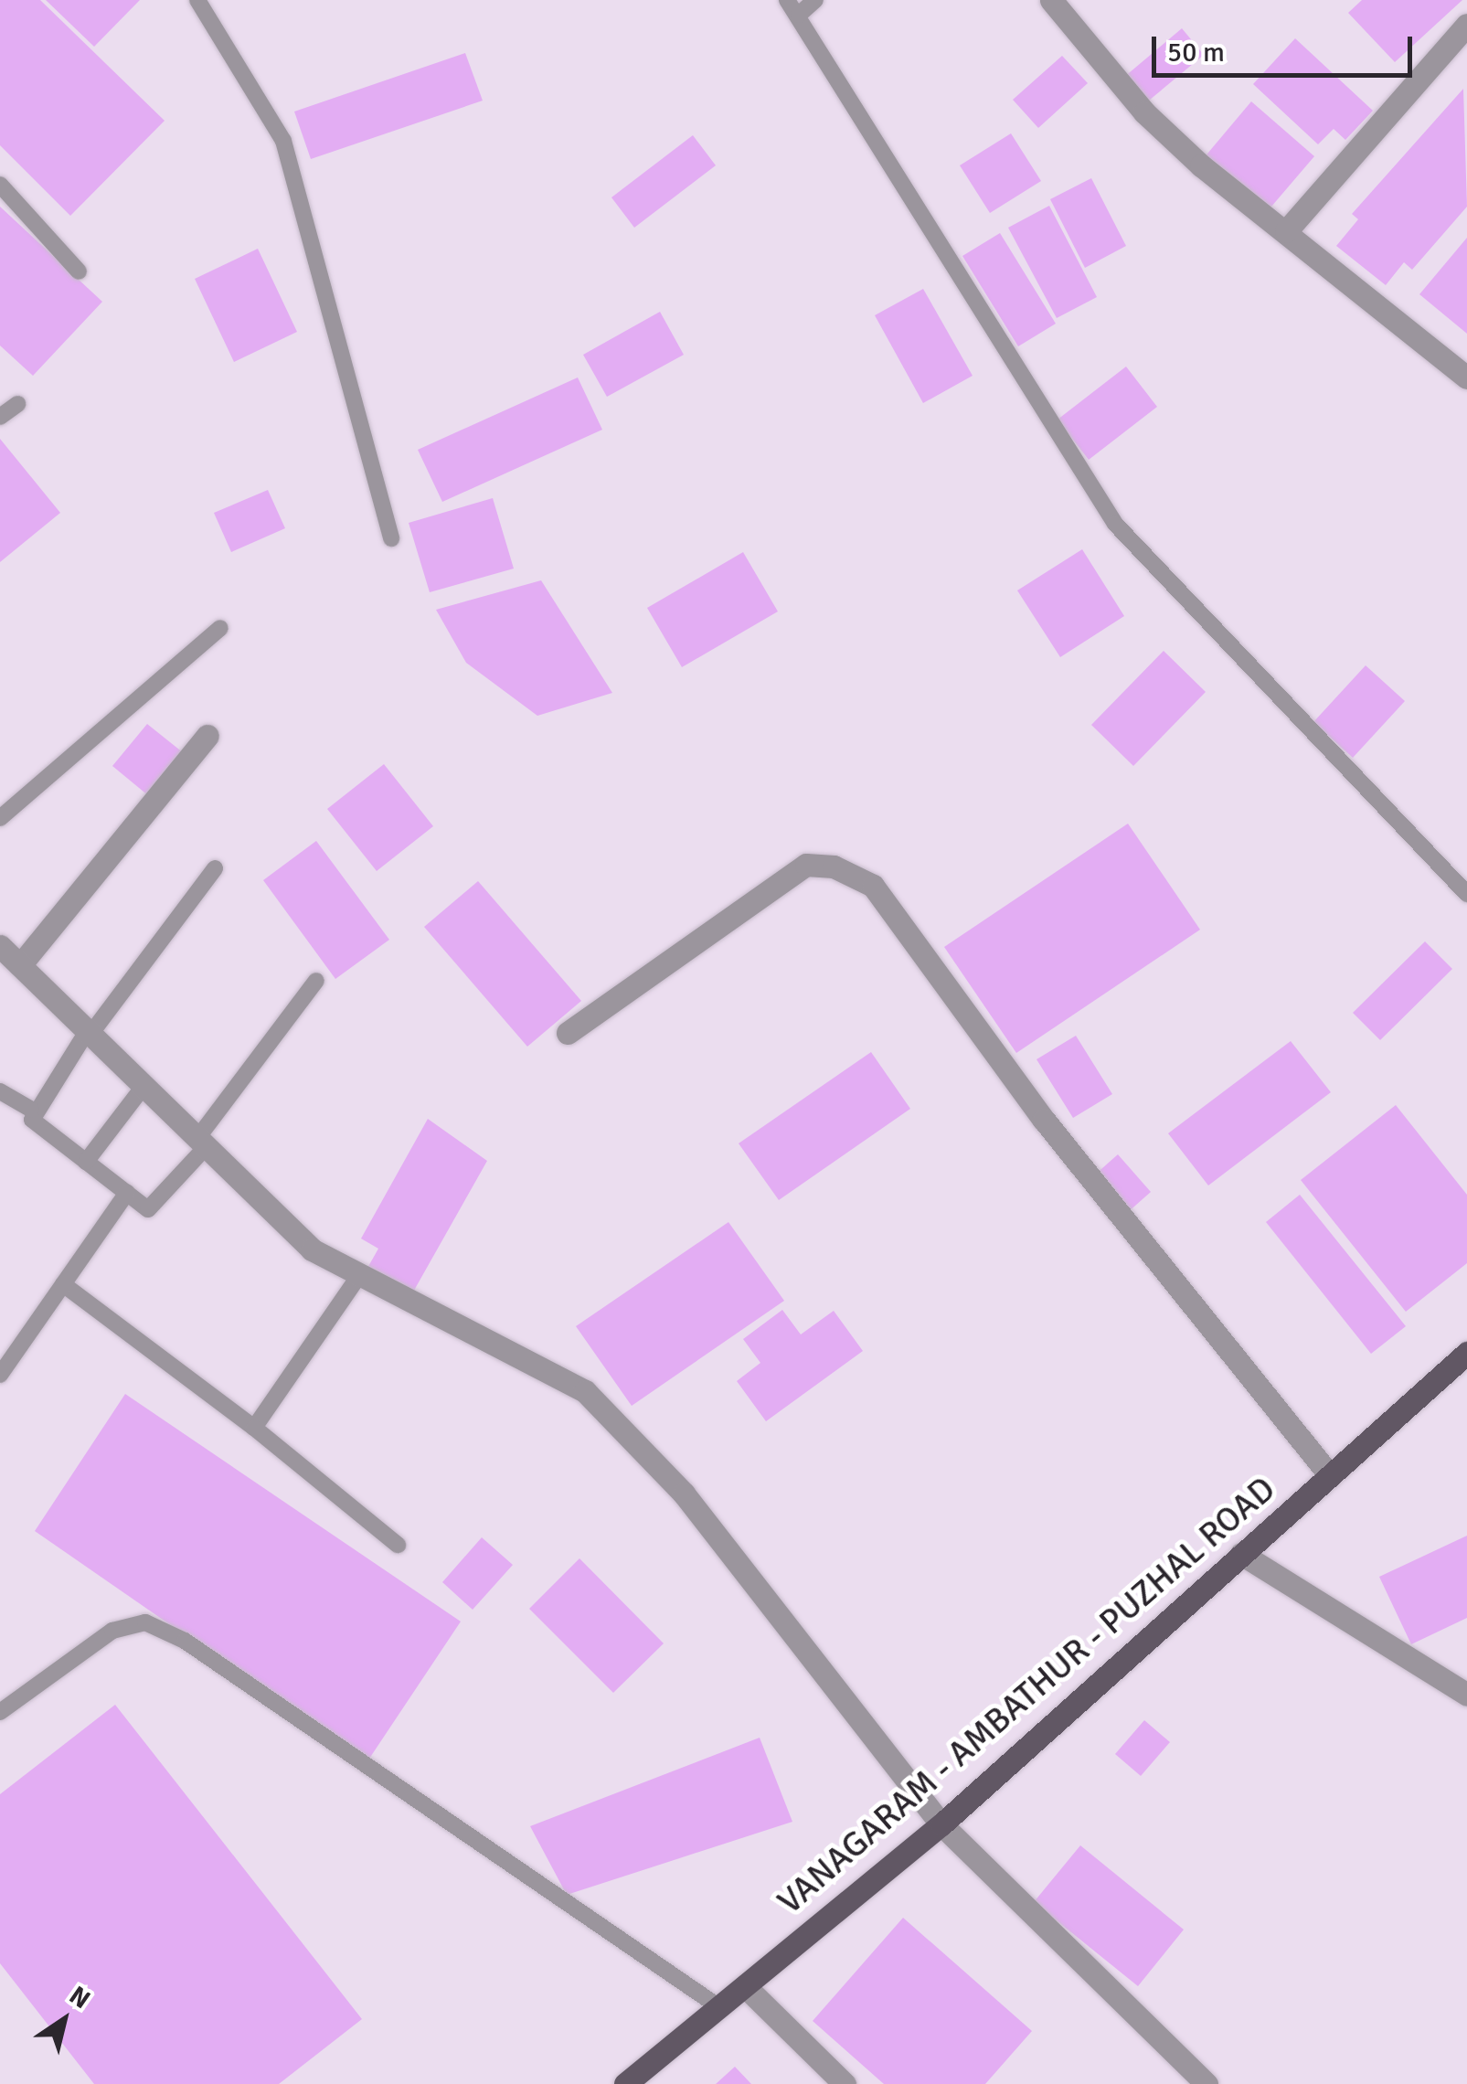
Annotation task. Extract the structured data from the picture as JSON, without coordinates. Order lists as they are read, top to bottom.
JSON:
{
  "streets": {
    "main road": ["VANAGARAM - AMBATHUR - PUZHAL ROAD"]
  },
  "scale_bar": "50 m",
  "north": "top right"
}
